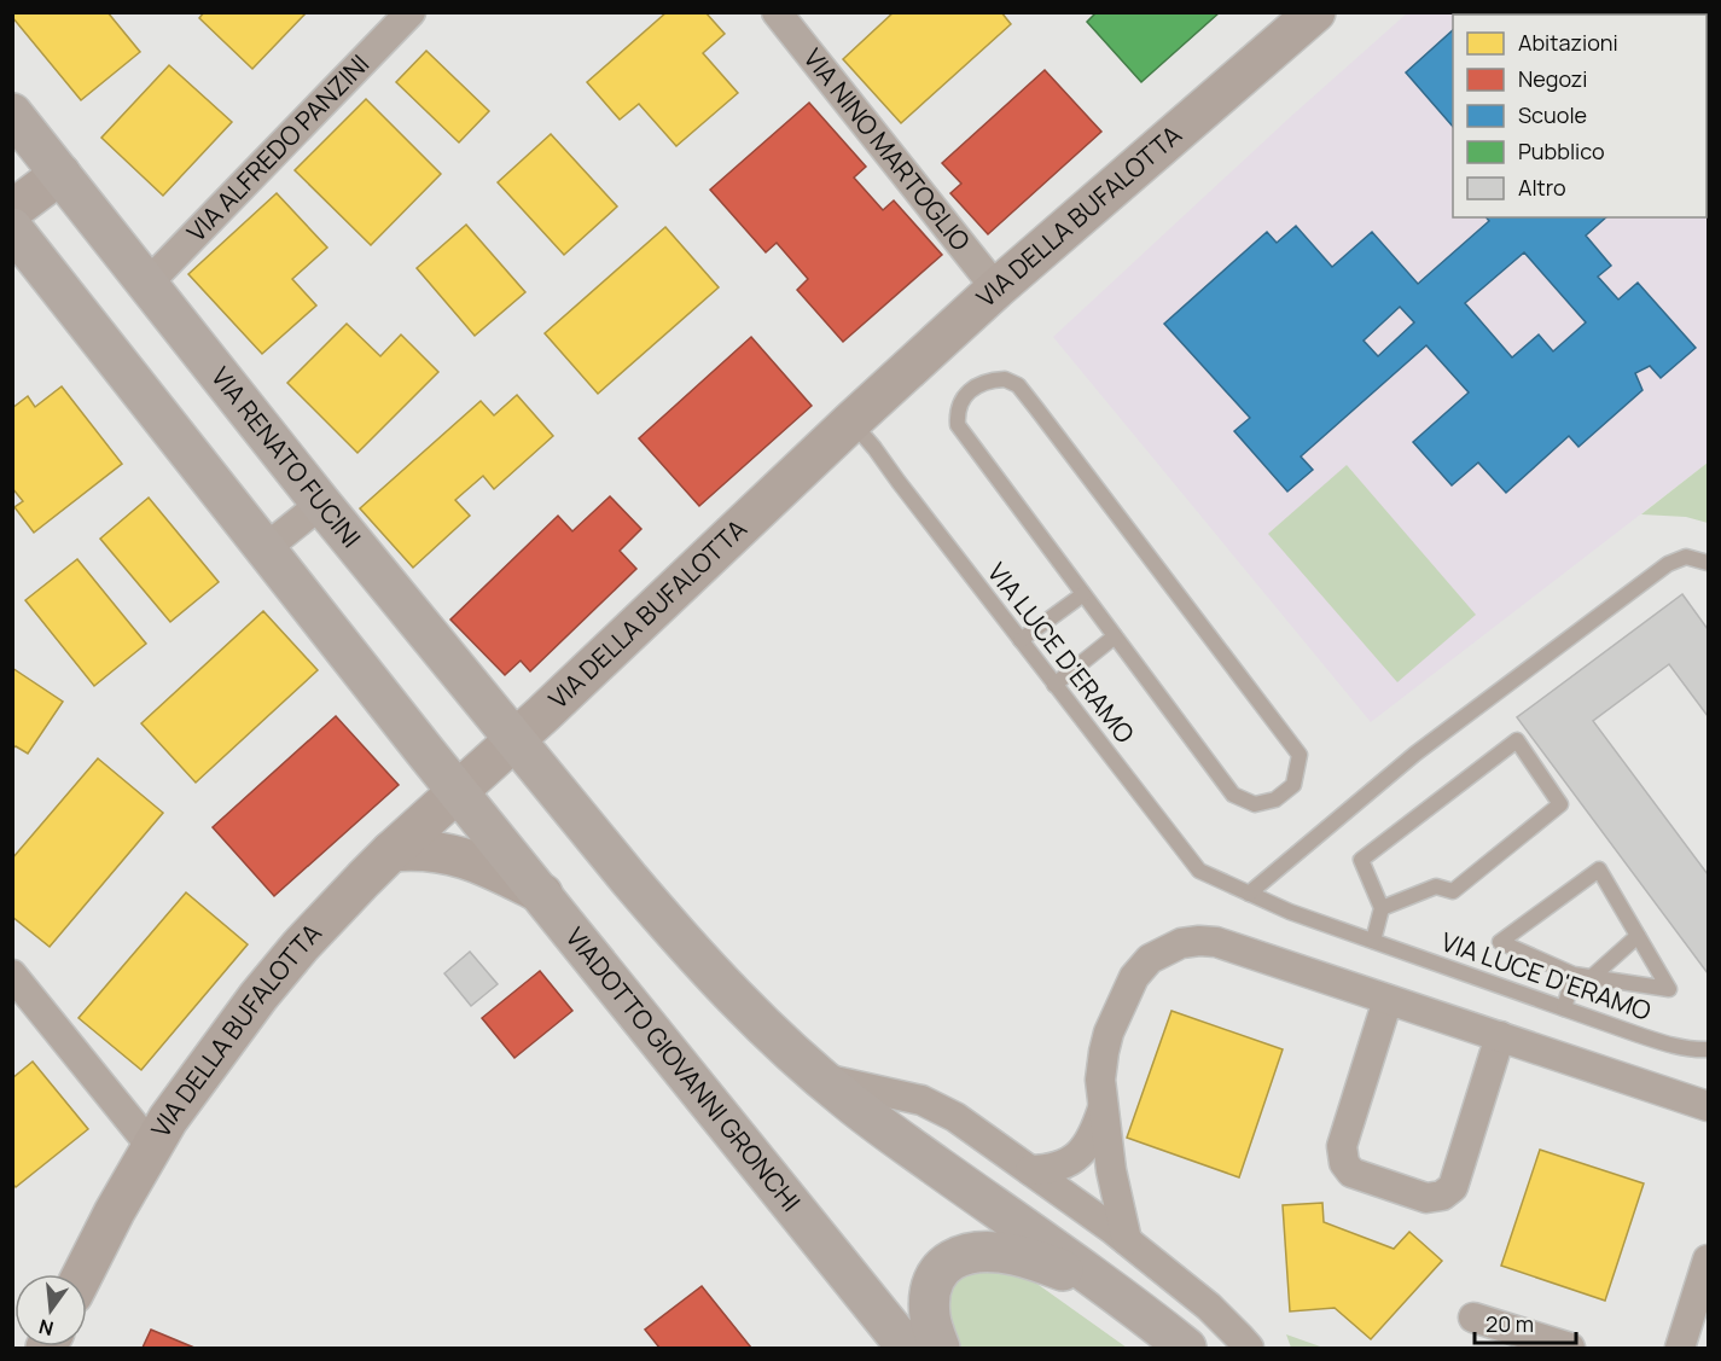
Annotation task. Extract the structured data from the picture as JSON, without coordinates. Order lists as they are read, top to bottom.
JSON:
{
  "streets": {
    "main road": ["VIA RENATO FUCINI", "VIADOTTO GIOVANNI GRONCHI"],
    "street": ["VIA ALFREDO PANZINI", "VIA NINO MARTOGLIO", "VIA DELLA BUFALOTTA"],
    "lane": ["VIA LUCE D'ERAMO"]
  },
  "crossings": [
    ["VIA ALFREDO PANZINI", "VIA RENATO FUCINI"],
    ["VIA NINO MARTOGLIO", "VIA DELLA BUFALOTTA"],
    ["VIA DELLA BUFALOTTA", "VIA RENATO FUCINI"],
    ["VIA DELLA BUFALOTTA", "VIA LUCE D'ERAMO"],
    ["VIA DELLA BUFALOTTA", "VIADOTTO GIOVANNI GRONCHI"]
  ],
  "legend": [
    "Abitazioni",
    "Negozi",
    "Scuole",
    "Pubblico",
    "Altro"
  ],
  "scale_bar": "20 m",
  "north": "bottom"
}
